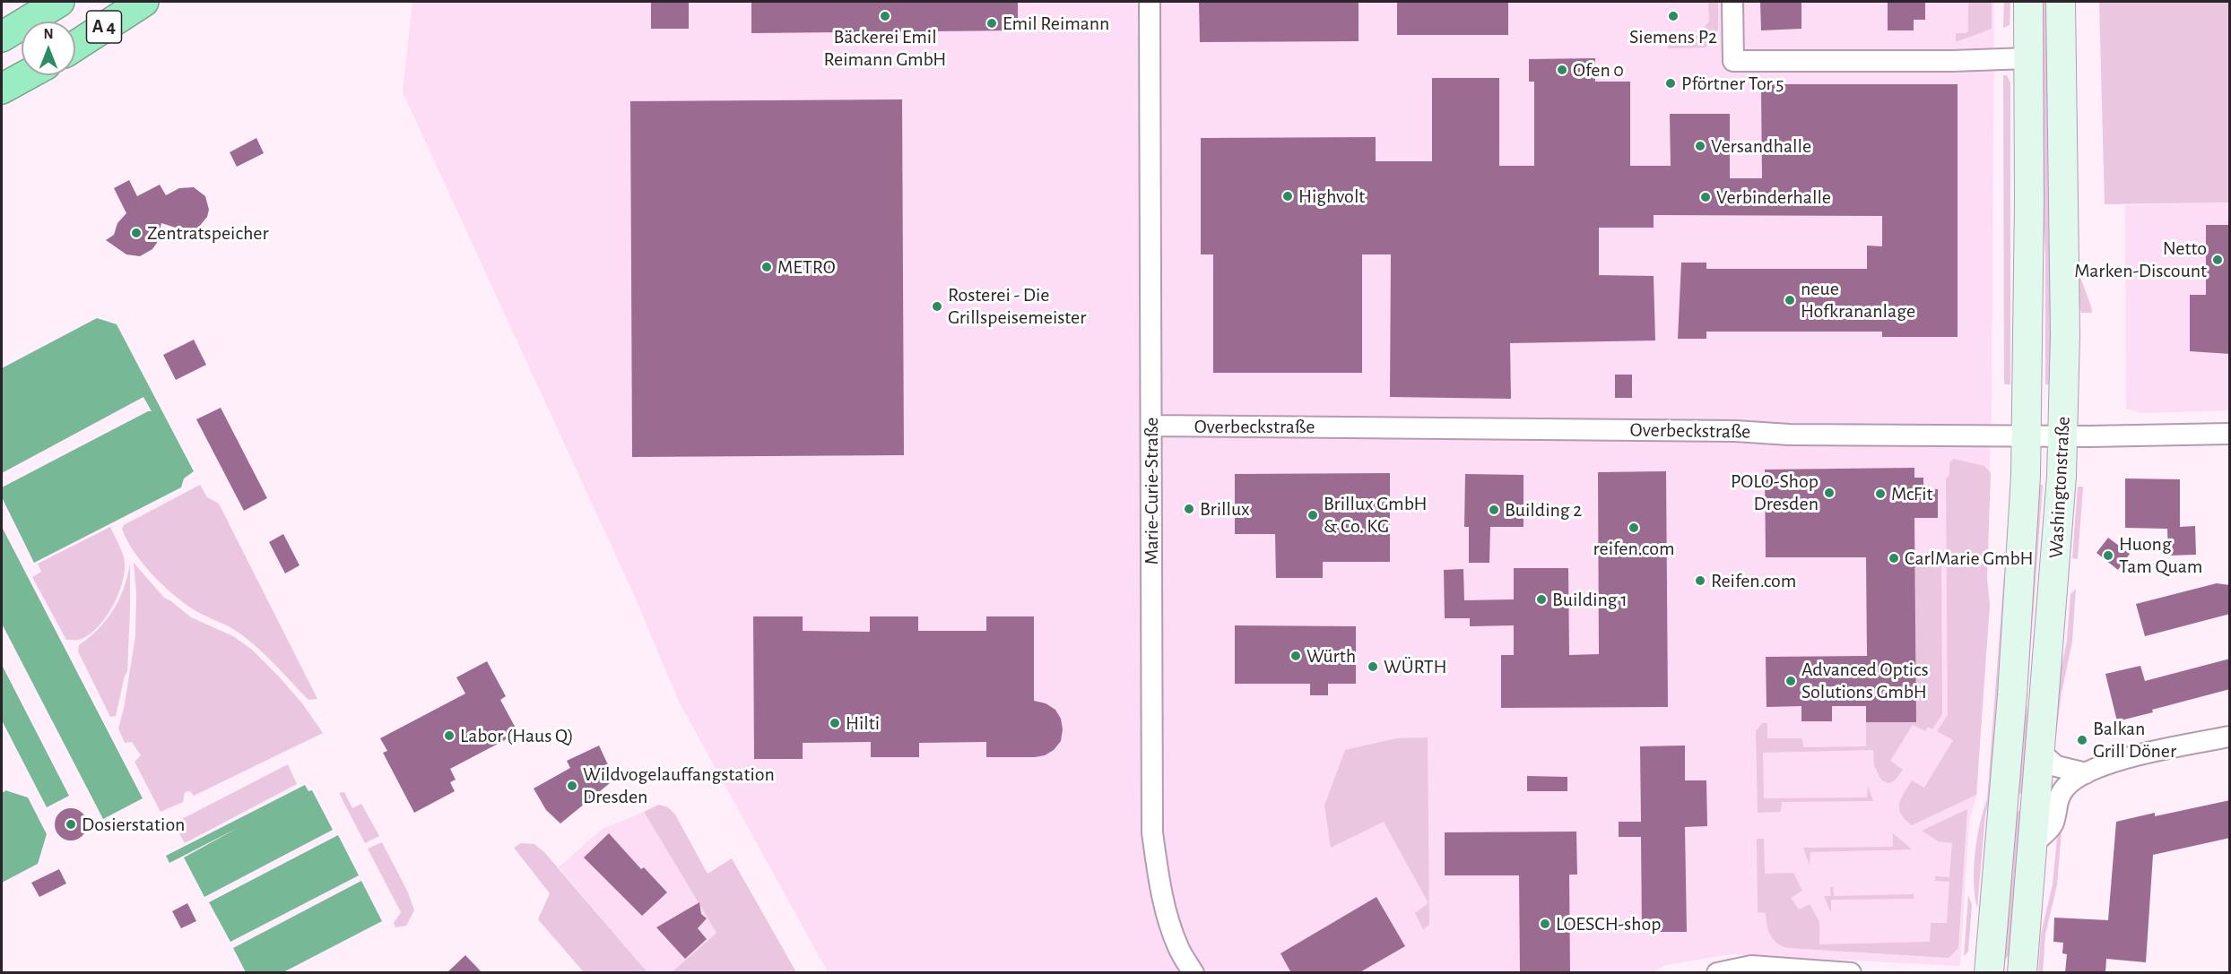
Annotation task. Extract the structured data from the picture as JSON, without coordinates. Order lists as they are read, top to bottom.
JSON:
{
  "streets": {
    "highway": ["A 4"],
    "main road": ["Washingtonstraße"],
    "street": ["Overbeckstraße", "Marie-Curie-Straße"]
  },
  "crossings": [
    ["Overbeckstraße", "Washingtonstraße"],
    ["Overbeckstraße", "Marie-Curie-Straße"]
  ],
  "places": [
    "Bäckerei Emil Reimann GmbH",
    "Siemens P2",
    "Emil Reimann",
    "Ofen 0",
    "Pförtner Tor 5",
    "Versandhalle",
    "Highvolt",
    "Verbinderhalle",
    "Zentratspeicher",
    "Netto Marken-Discount",
    "METRO",
    "neue Hofkrananlage",
    "Rosterei - Die Grillspeisemeister",
    "POLO-Shop Dresden",
    "McFit",
    "Brillux",
    "Building 2",
    "Brillux GmbH & Co. KG",
    "reifen.com",
    "Huong Tam Quam",
    "CarlMarie GmbH",
    "Reifen.com",
    "Building 1",
    "Würth",
    "WÜRTH",
    "Advanced Optics Solutions GmbH",
    "Hilti",
    "Labor (Haus Q)",
    "Balkan Grill Döner",
    "Wildvogelauffangstation Dresden",
    "Dosierstation",
    "LOESCH-shop"
  ],
  "north": "top"
}
